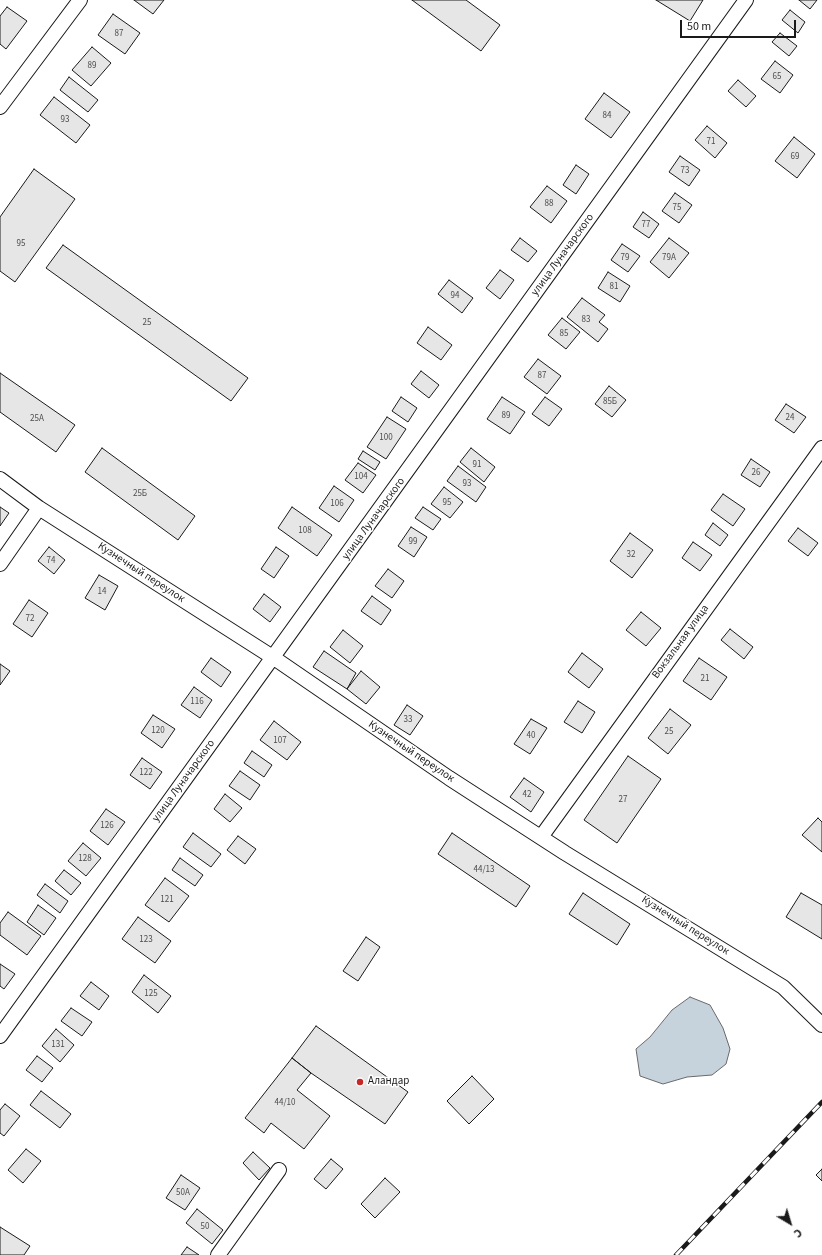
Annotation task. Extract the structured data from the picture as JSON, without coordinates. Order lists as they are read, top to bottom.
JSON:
{
  "streets": {
    "street": ["улица Луначарского", "Кузнечный переулок", "Вокзальная улица"]
  },
  "crossings": [
    ["улица Луначарского", "Кузнечный переулок"],
    ["Кузнечный переулок", "Вокзальная улица"]
  ],
  "places": ["Аландар"],
  "house_numbers": [
    "87",
    "89",
    "65",
    "84",
    "93",
    "71",
    "69",
    "73",
    "88",
    "75",
    "77",
    "95",
    "79",
    "79А",
    "81",
    "94",
    "83",
    "25",
    "85",
    "87",
    "85Б",
    "89",
    "24",
    "25А",
    "100",
    "91",
    "26",
    "104",
    "93",
    "25Б",
    "95",
    "106",
    "108",
    "99",
    "32",
    "74",
    "14",
    "72",
    "21",
    "116",
    "33",
    "120",
    "25",
    "40",
    "107",
    "122",
    "42",
    "27",
    "126",
    "128",
    "44/13",
    "121",
    "123",
    "125",
    "131",
    "44/10",
    "50А",
    "50"
  ],
  "scale_bar": "50 m",
  "north": "bottom right"
}
